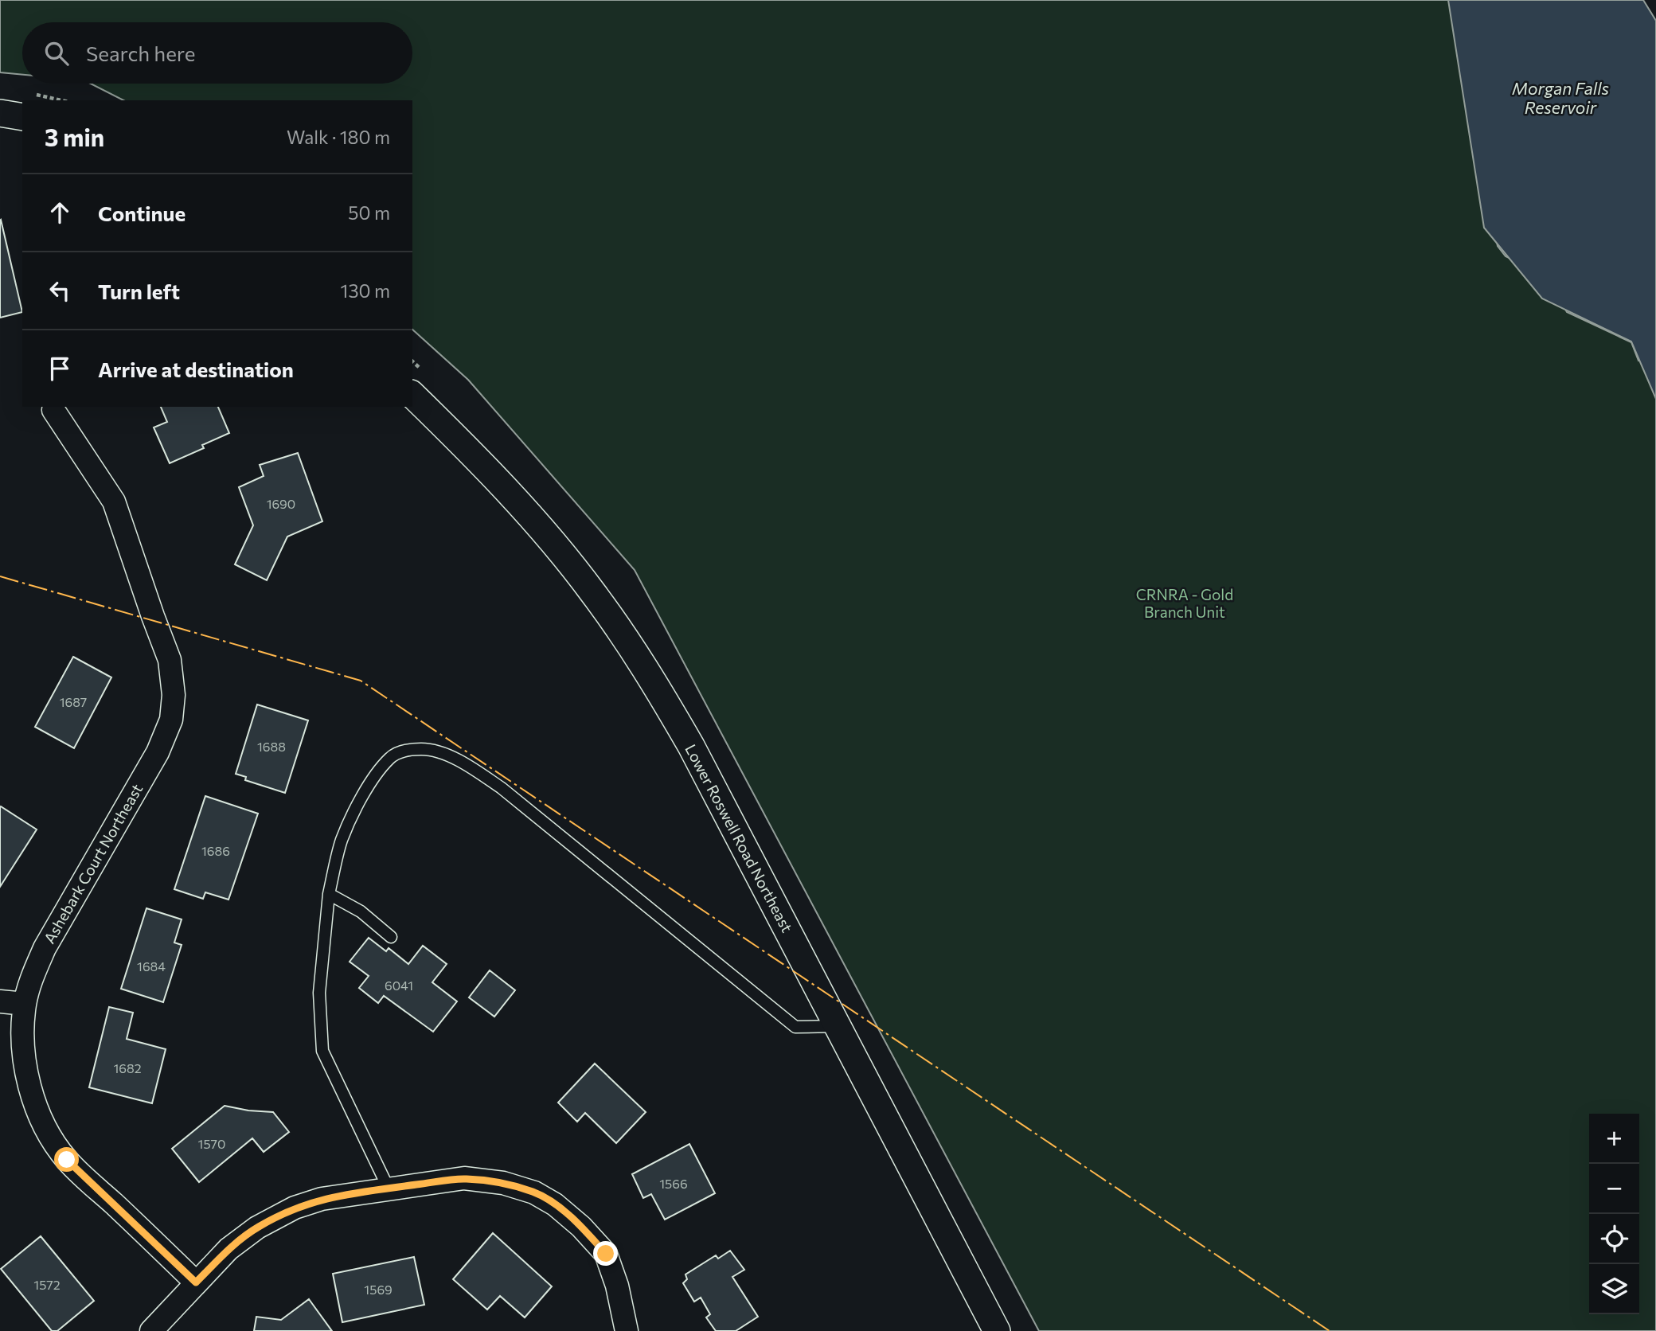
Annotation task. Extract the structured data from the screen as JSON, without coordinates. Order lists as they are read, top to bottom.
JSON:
{
  "streets": {
    "street": ["Lower Roswell Road Northeast", "Ashebark Court Northeast"]
  },
  "water": ["Morgan Falls Reservoir"],
  "parks": ["CRNRA - Gold Branch Unit"],
  "house_numbers": [
    "1690",
    "1687",
    "1688",
    "1686",
    "1684",
    "6041",
    "1682",
    "1570",
    "1566",
    "1572",
    "1569"
  ],
  "page": {
    "search": "Search here",
    "heading": ["3 min", "Walk · 180 m"],
    "list": [
      ["Continue", "50 m"],
      ["Turn left", "130 m"],
      "Arrive at destination"
    ],
    "map_buttons": ["+", "−"]
  }
}
